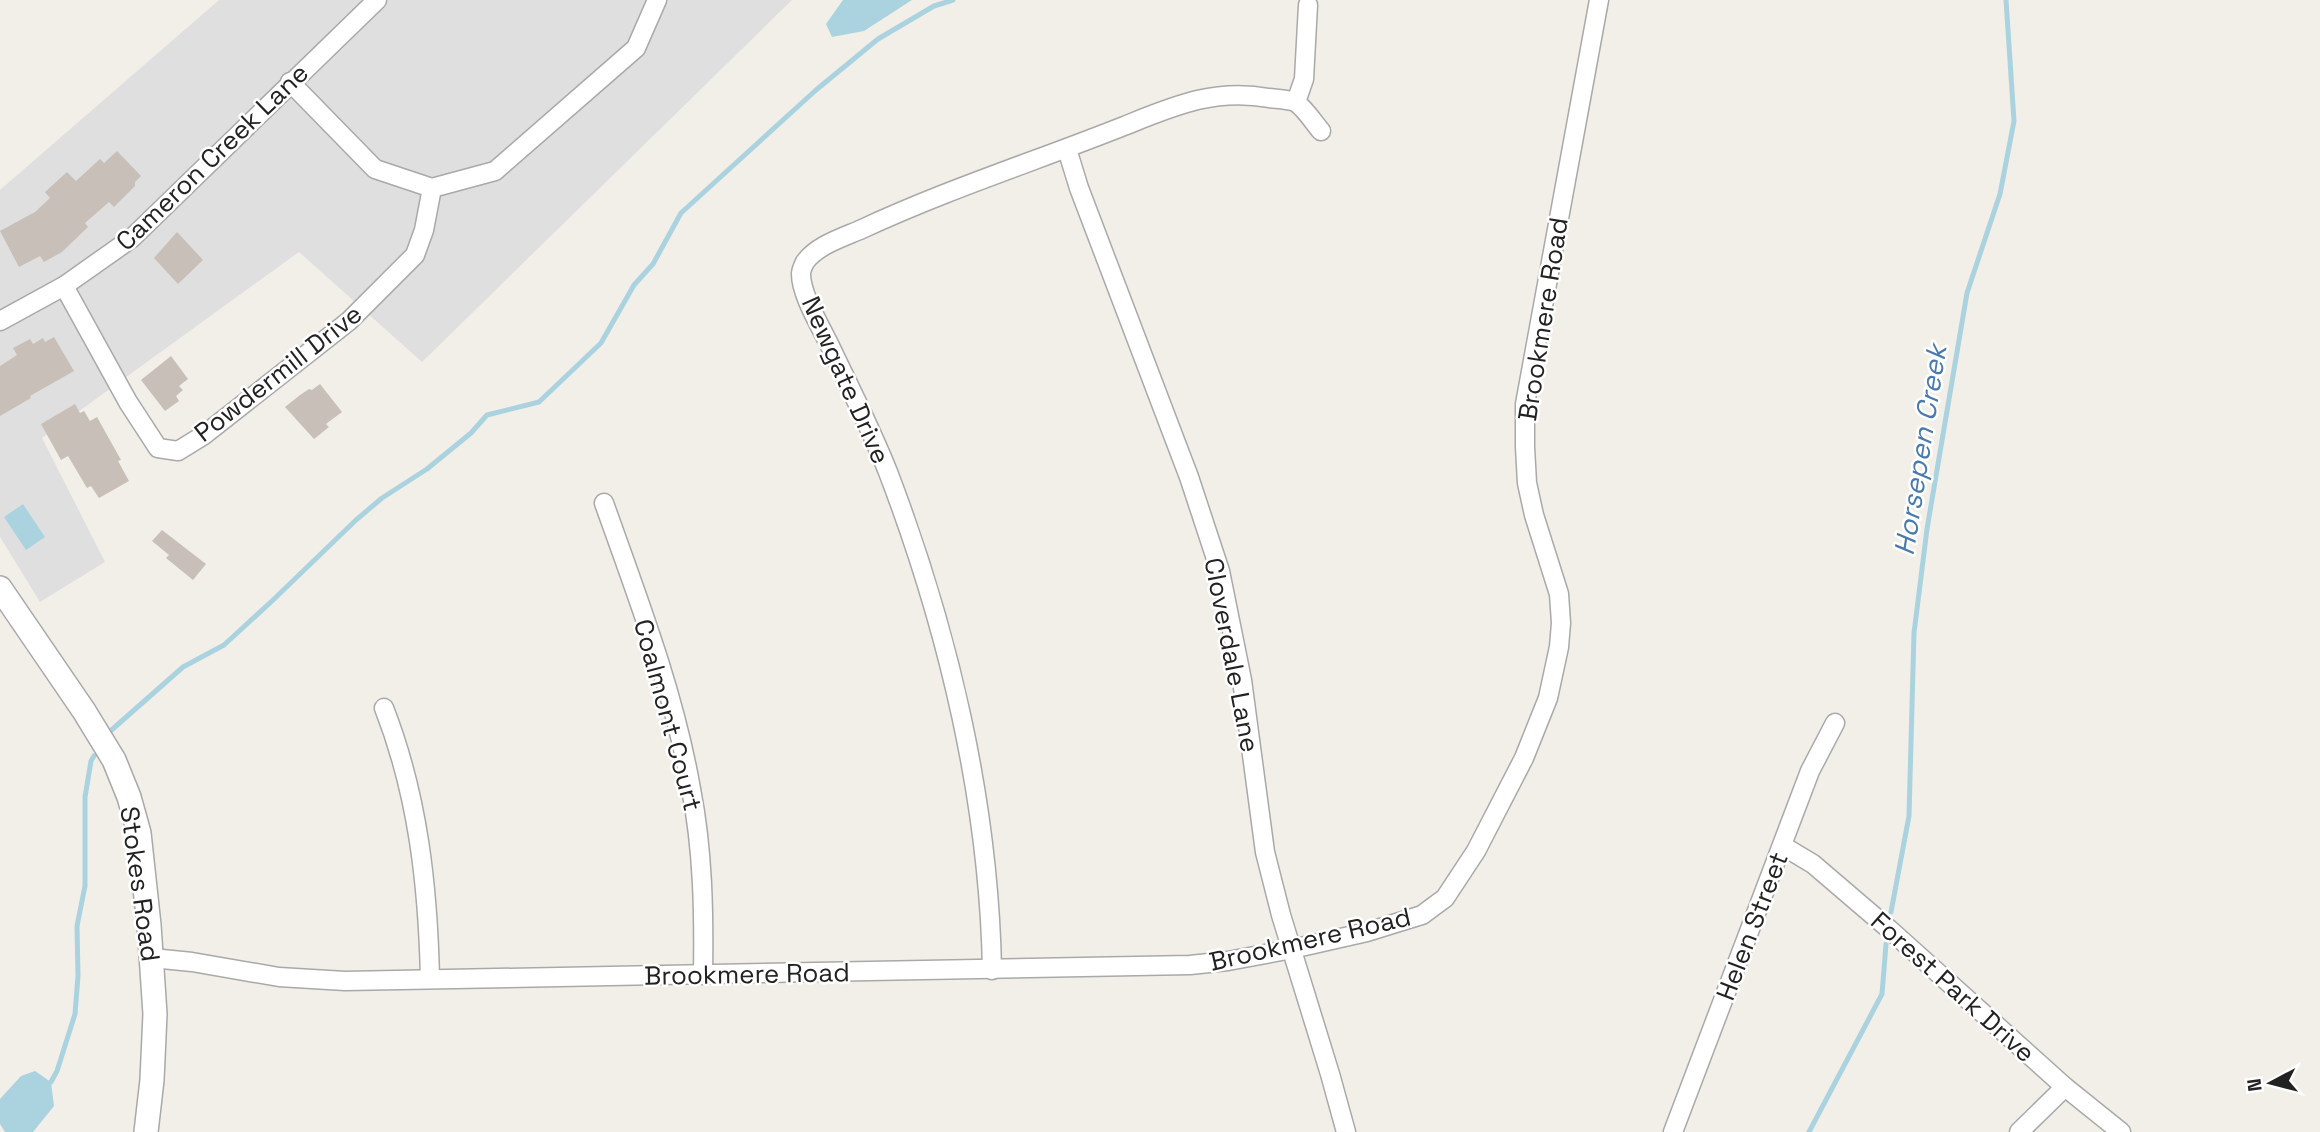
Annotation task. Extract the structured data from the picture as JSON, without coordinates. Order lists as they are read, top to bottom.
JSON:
{
  "streets": {
    "street": [
      "Cameron Creek Lane",
      "Brookmere Road",
      "Powdermill Drive",
      "Newgate Drive",
      "Cloverdale Lane",
      "Coalmont Court",
      "Stokes Road",
      "Helen Street",
      "Forest Park Drive"
    ]
  },
  "crossings": [
    ["Cameron Creek Lane", "Powdermill Drive"],
    ["Brookmere Road", "Newgate Drive"],
    ["Brookmere Road", "Cloverdale Lane"],
    ["Brookmere Road", "Coalmont Court"],
    ["Brookmere Road", "Stokes Road"],
    ["Newgate Drive", "Cloverdale Lane"],
    ["Helen Street", "Forest Park Drive"]
  ],
  "water": ["Horsepen Creek"],
  "north": "left"
}
